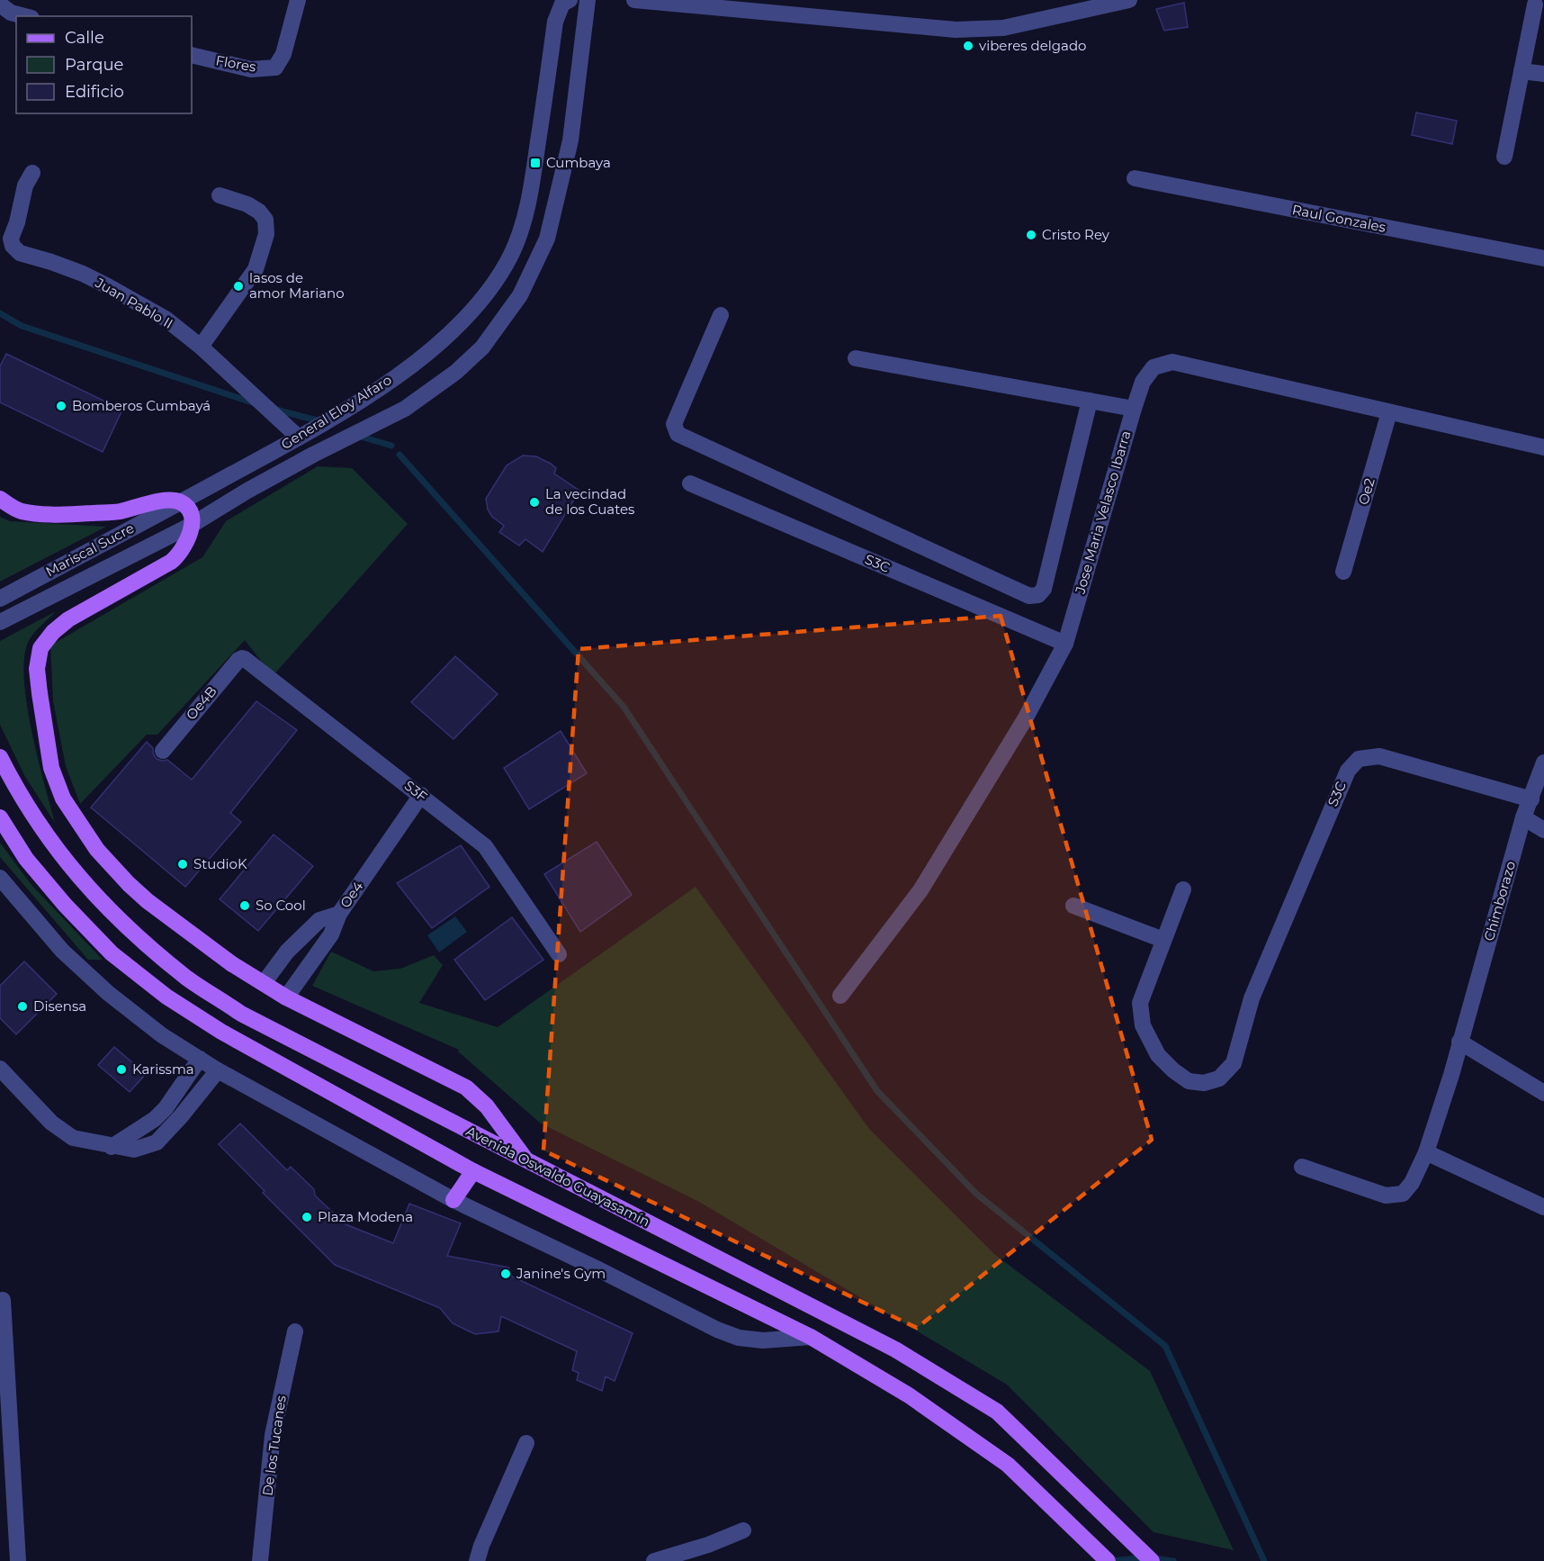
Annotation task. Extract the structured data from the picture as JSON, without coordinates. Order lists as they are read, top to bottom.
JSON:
{
  "streets": {
    "main road": ["Avenida Oswaldo Guayasamín"],
    "street": [
      "Flores",
      "Raul Gonzales",
      "Juan Pablo II",
      "General Eloy Alfaro",
      "Oe2",
      "Jose Maria Velasco Ibarra",
      "Mariscal Sucre",
      "S3C",
      "Oe4B",
      "S3F",
      "Oe4",
      "Chimborazo",
      "De los Tucanes"
    ]
  },
  "crossings": [
    ["Juan Pablo II", "General Eloy Alfaro"],
    ["General Eloy Alfaro", "Mariscal Sucre"],
    ["Oe2", "Jose Maria Velasco Ibarra"],
    ["Jose Maria Velasco Ibarra", "S3C"],
    ["S3C", "Chimborazo"],
    ["Oe4B", "S3F"],
    ["S3F", "Oe4"]
  ],
  "places": {
    "other": [
      "viberes delgado",
      "Cristo Rey",
      "lasos de amor Mariano",
      "Bomberos Cumbayá",
      "La vecindad de los Cuates",
      "StudioK",
      "So Cool",
      "Disensa",
      "Karissma",
      "Plaza Modena",
      "Janine's Gym"
    ],
    "transit": ["Cumbaya"]
  },
  "legend": ["Calle", "Parque", "Edificio"]
}
